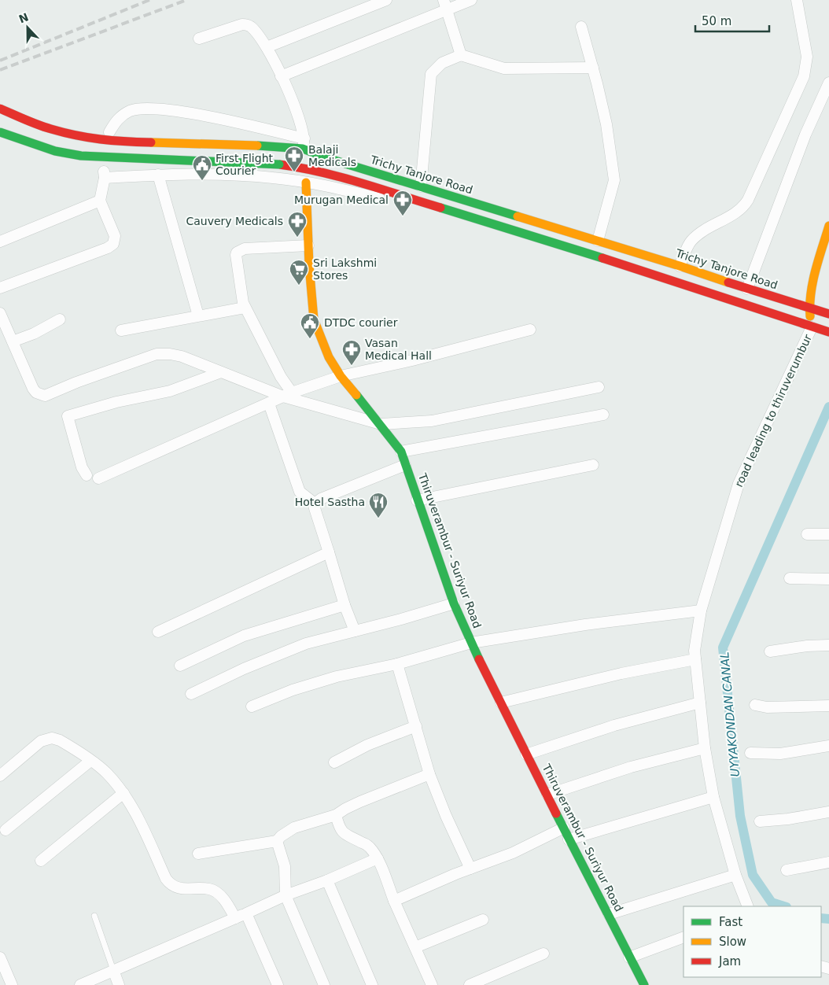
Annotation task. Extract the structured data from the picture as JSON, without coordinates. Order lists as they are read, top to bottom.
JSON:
{
  "streets": {
    "main road": ["Trichy Tanjore Road", "Thiruverambur - Suriyur Road"],
    "street": ["road leading to thiruverumbur"]
  },
  "water": ["UYYAKONDAN CANAL"],
  "places": {
    "pharmacy": [
      "Balaji Medicals",
      "Murugan Medical",
      "Cauvery Medicals",
      "Vasan Medical Hall"
    ],
    "public building": ["First Flight Courier", "DTDC courier"],
    "supermarket": ["Sri Lakshmi Stores"],
    "restaurant": ["Hotel Sastha"]
  },
  "legend": ["Fast", "Slow", "Jam"],
  "scale_bar": "50 m",
  "north": "top"
}
